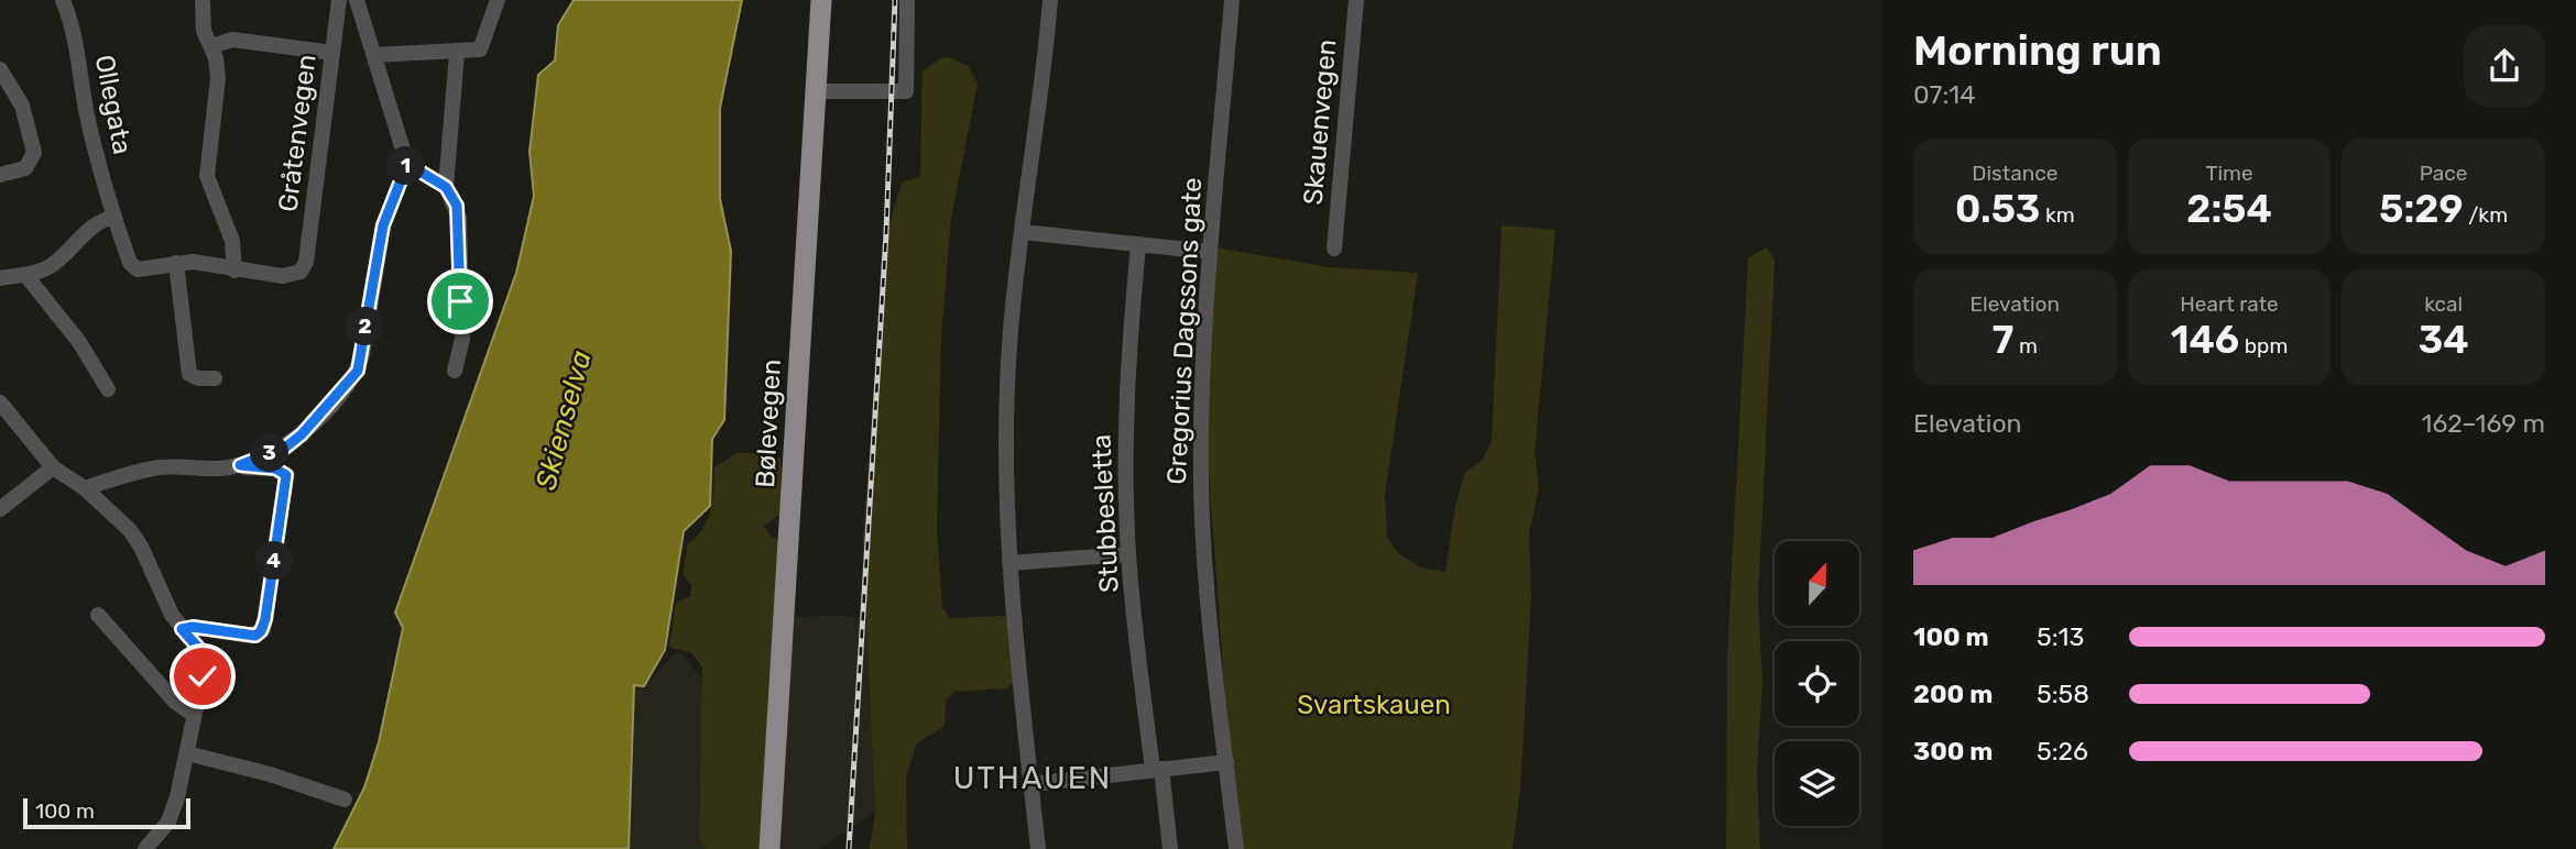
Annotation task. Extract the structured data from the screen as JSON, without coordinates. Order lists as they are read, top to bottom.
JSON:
{
  "streets": {
    "main road": ["Bølevegen"],
    "street": [
      "Ollegata",
      "Skauenvegen",
      "Gråtenvegen",
      "Gregorius Dagssons gate",
      "Stubbesletta"
    ]
  },
  "districts": ["UTHAUEN"],
  "water": ["Skienselva"],
  "parks": ["Svartskauen"],
  "scale_bar": "100 m",
  "north": "top",
  "page": {
    "heading": ["Morning run", "07:14"],
    "stats": [
      ["Distance", "0.53 km"],
      ["Time", "2:54"],
      ["Pace", "5:29 /km"],
      ["Elevation", "7 m"],
      ["Heart rate", "146 bpm"],
      ["kcal", "34"]
    ],
    "pins": [
      "1",
      "2",
      "3",
      "4"
    ],
    "chart": ["Elevation", "162–169 m"],
    "list": [
      {
        "name": "100 m",
        "note": "5:13"
      },
      {
        "name": "200 m",
        "note": "5:58"
      },
      {
        "name": "300 m",
        "note": "5:26"
      }
    ],
    "scale": "100 m"
  }
}
